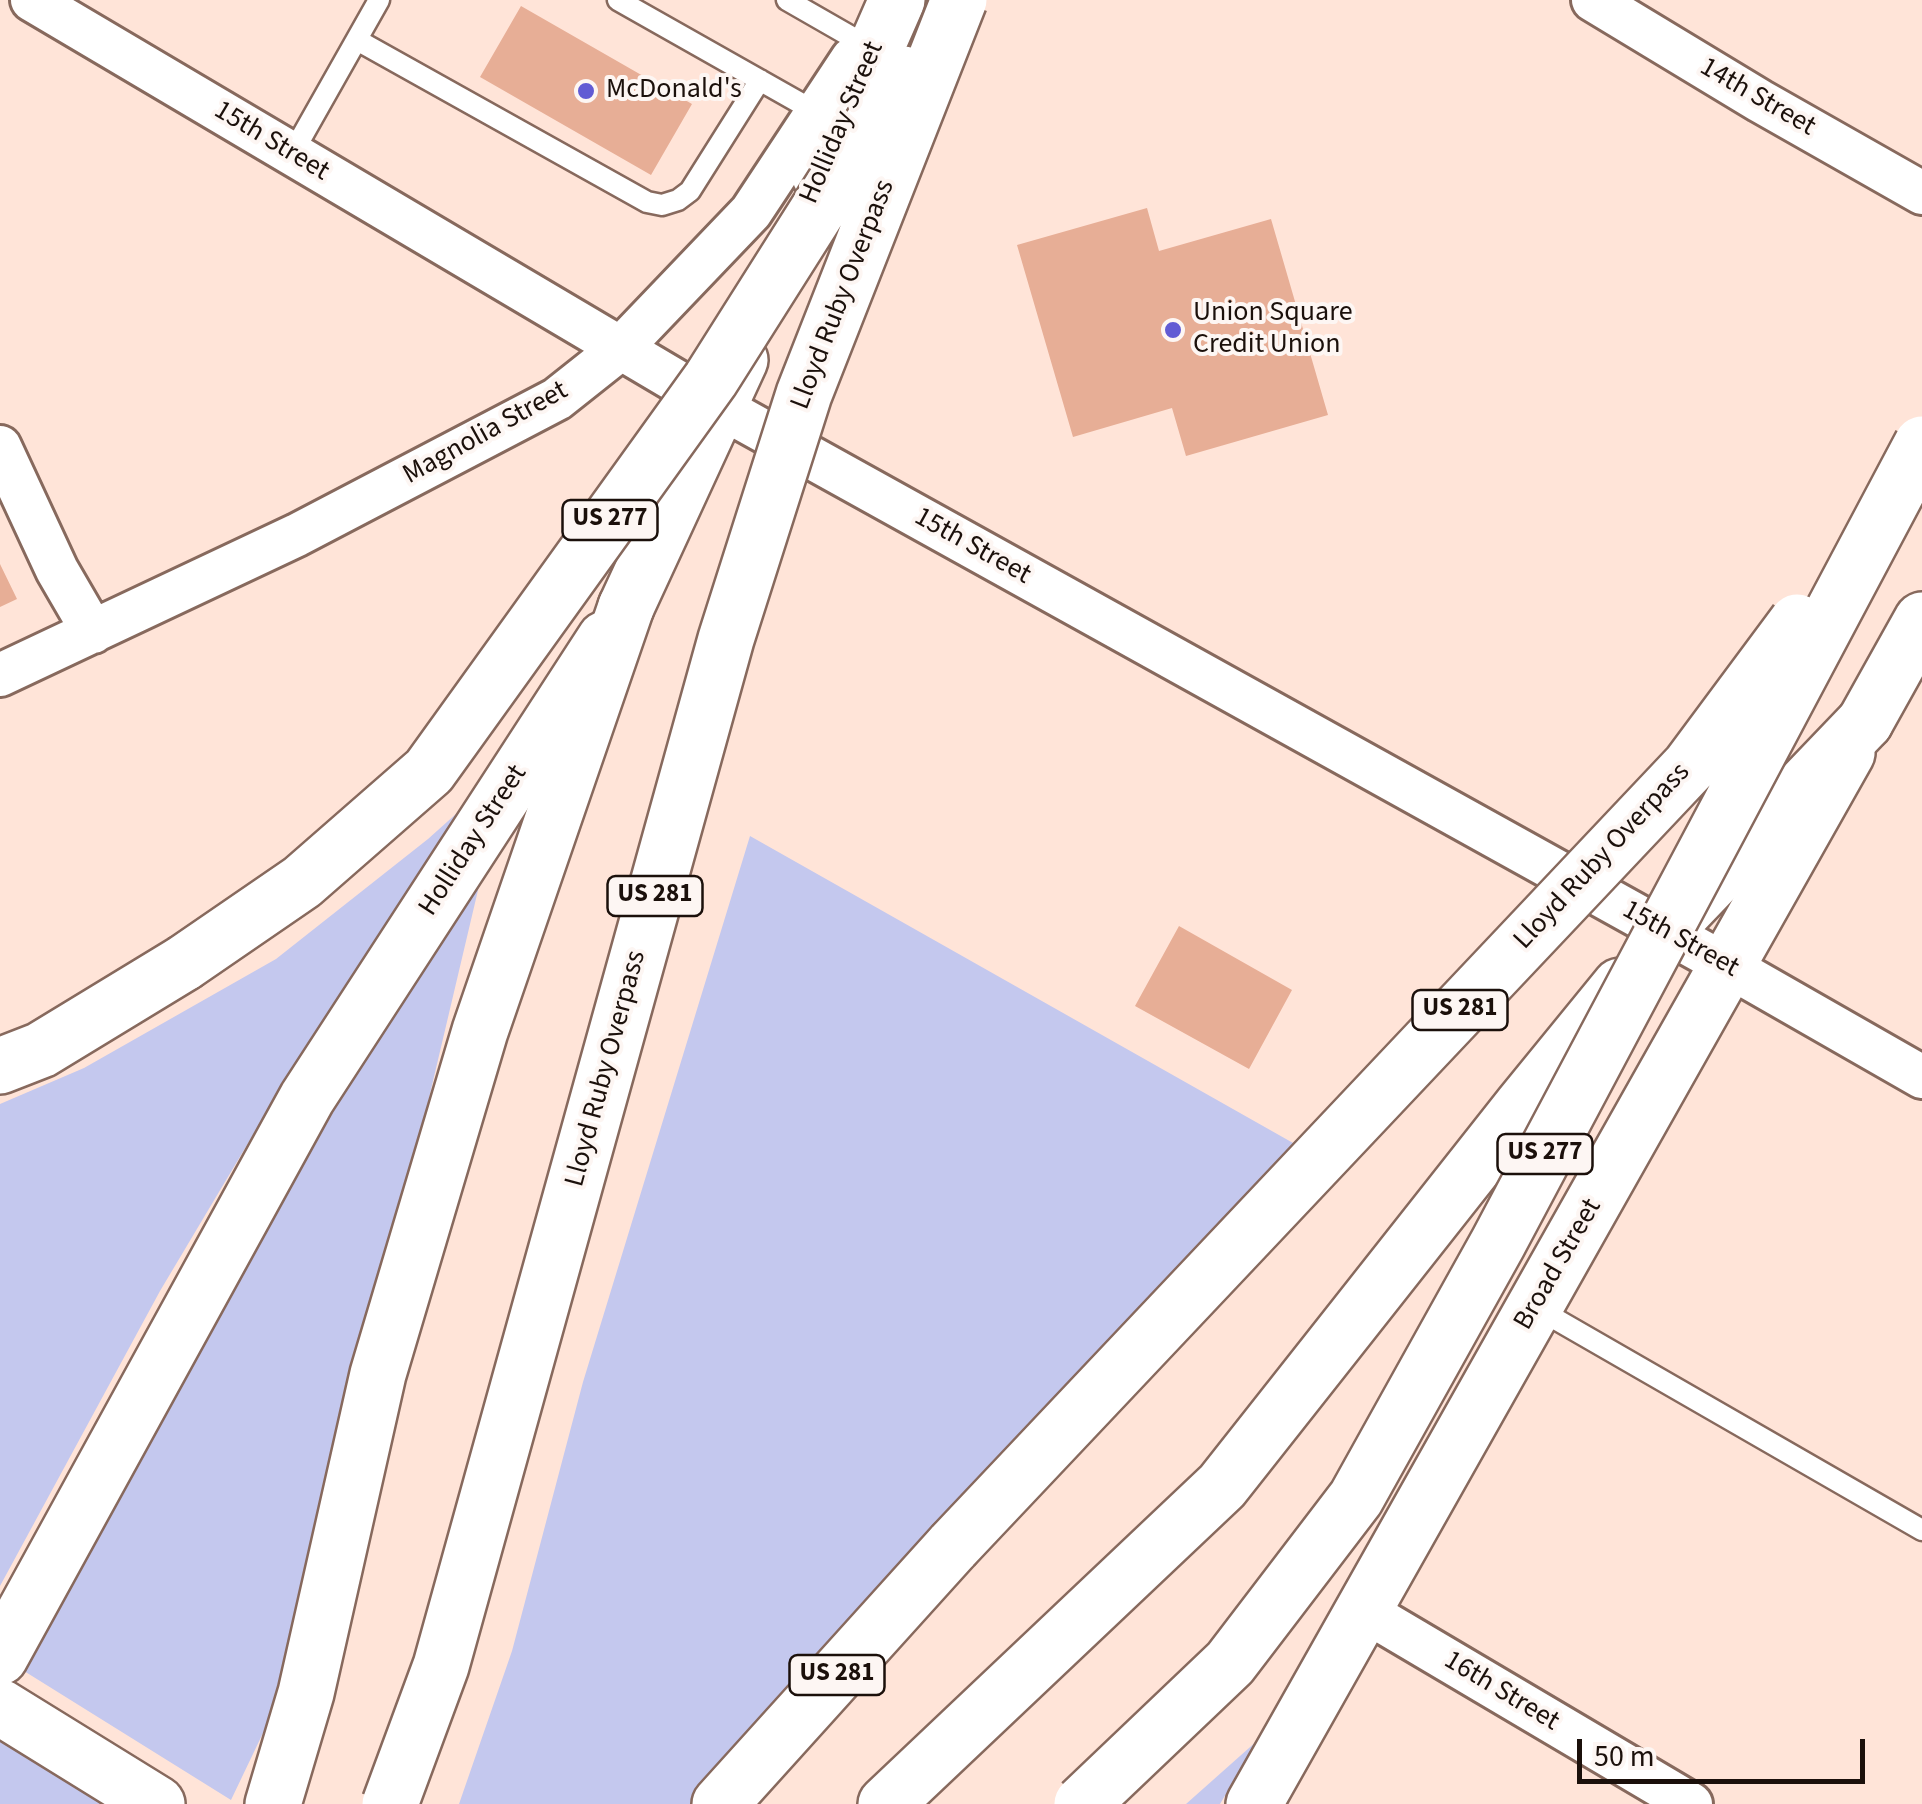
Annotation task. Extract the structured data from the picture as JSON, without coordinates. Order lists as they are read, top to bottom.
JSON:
{
  "streets": {
    "main road": [
      "Holliday Street",
      "Lloyd Ruby Overpass",
      "US 277",
      "US 281",
      "Broad Street"
    ],
    "street": [
      "14th Street",
      "15th Street",
      "Magnolia Street",
      "16th Street"
    ]
  },
  "crossings": [
    ["Holliday Street", "15th Street"],
    ["Holliday Street", "Magnolia Street"],
    ["15th Street", "Magnolia Street"],
    ["15th Street", "Broad Street"],
    ["Lloyd Ruby Overpass", "US 277"],
    ["Broad Street", "16th Street"]
  ],
  "places": ["McDonald's", "Union Square Credit Union"],
  "scale_bar": "50 m"
}
